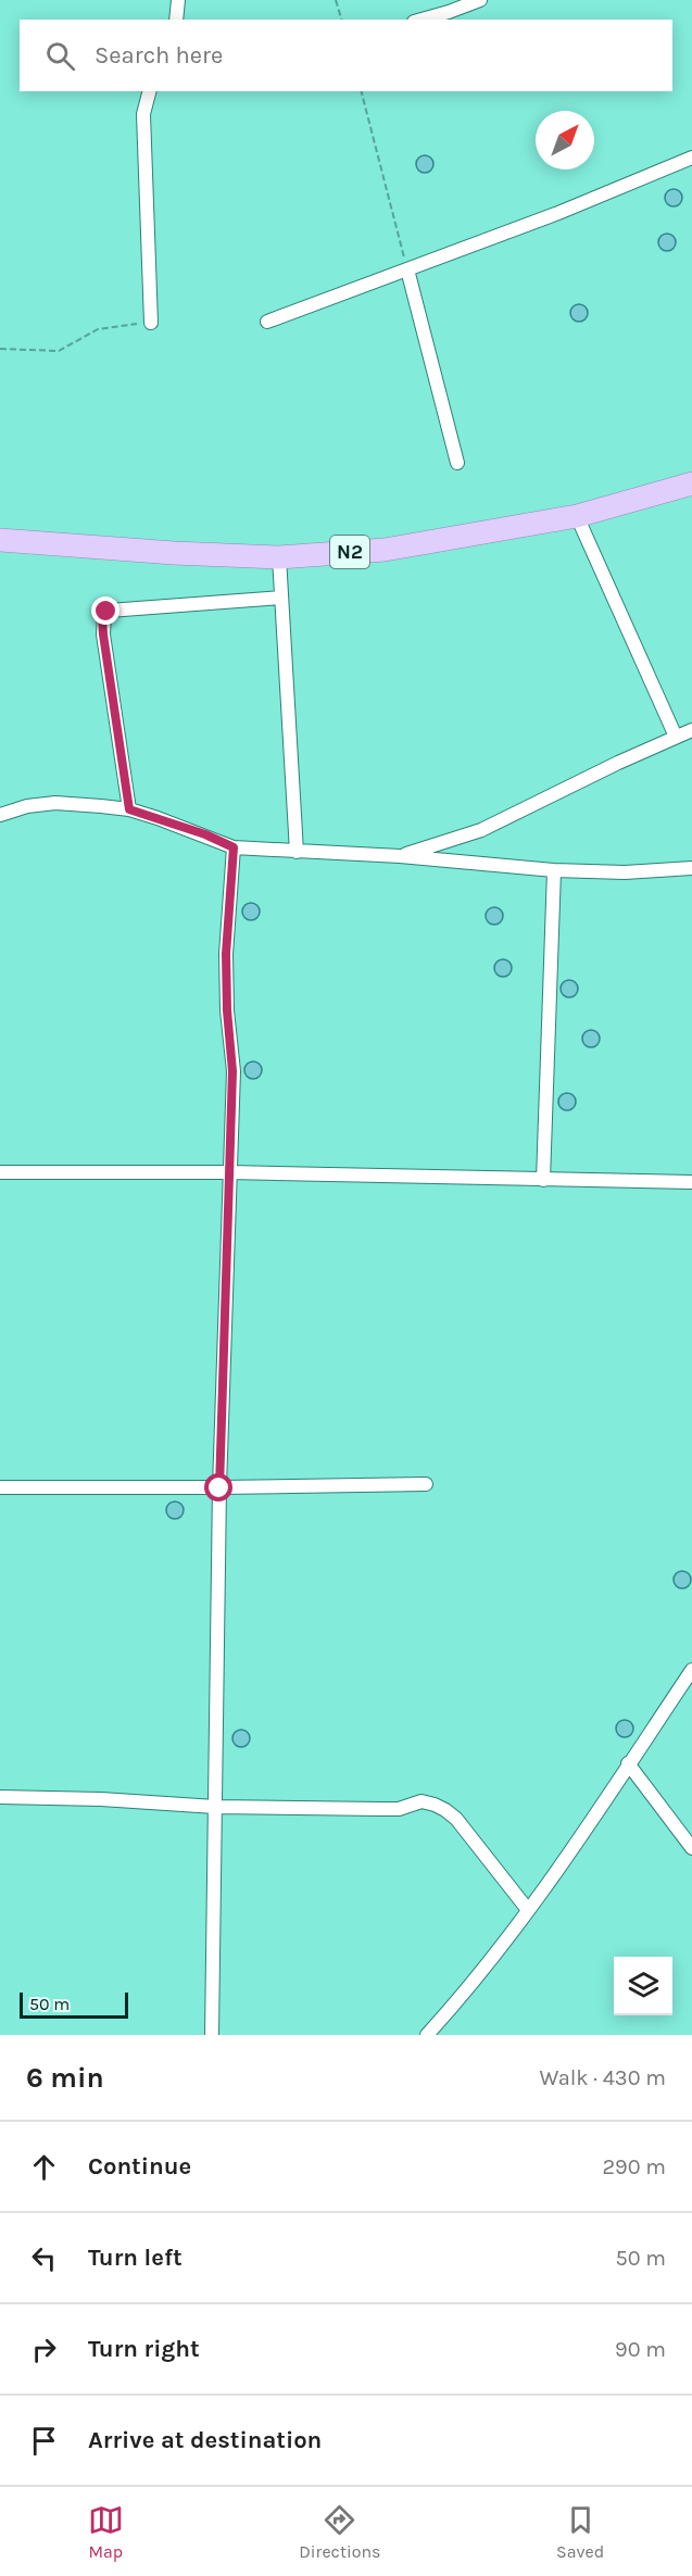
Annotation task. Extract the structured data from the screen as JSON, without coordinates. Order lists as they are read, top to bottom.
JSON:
{
  "streets": {
    "highway": ["N2"]
  },
  "scale_bar": "50 m",
  "north": "top right",
  "page": {
    "search": "Search here",
    "scale": "50 m",
    "heading": ["6 min", "Walk · 430 m"],
    "list": [
      ["Continue", "290 m"],
      ["Turn left", "50 m"],
      ["Turn right", "90 m"],
      "Arrive at destination"
    ],
    "nav": ["Map", "Directions", "Saved"]
  }
}
